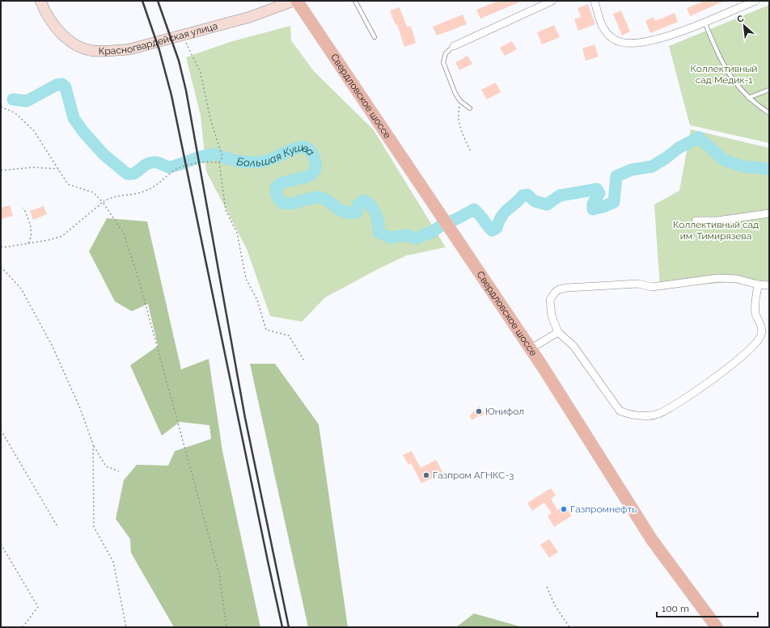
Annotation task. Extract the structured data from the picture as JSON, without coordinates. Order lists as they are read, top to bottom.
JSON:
{
  "streets": {
    "main road": ["Красногвардейская улица", "Свердловское шоссе"]
  },
  "water": ["Большая Кушва"],
  "parks": ["Коллективный сад Медик-1", "Коллективный сад им. Тимирязева"],
  "places": ["Юнифол", "Газпром АГНКС-3", "Газпромнефть"],
  "scale_bar": "100 m",
  "north": "top left"
}
